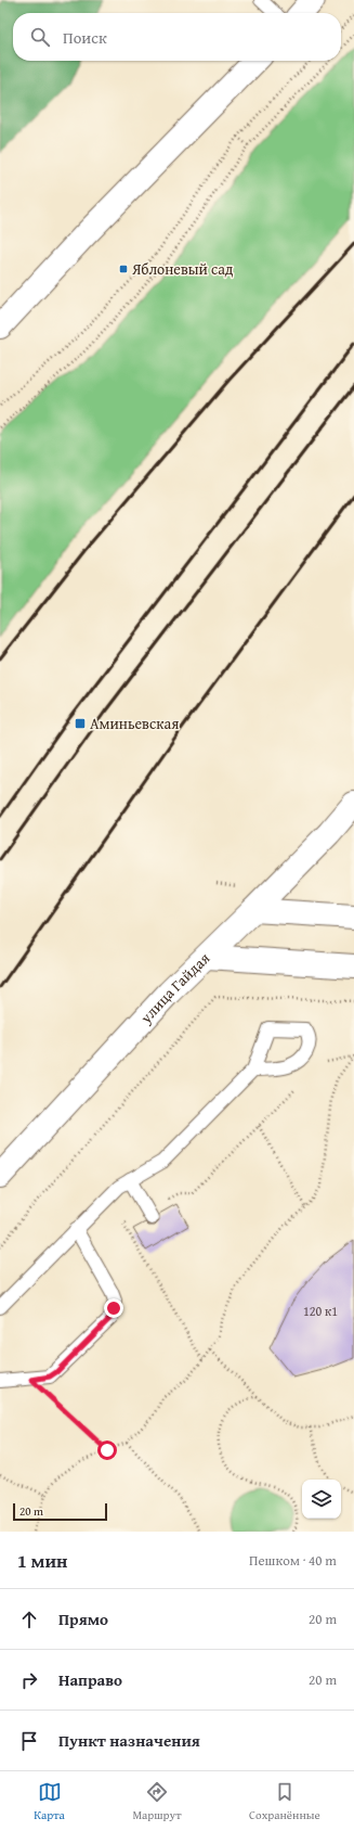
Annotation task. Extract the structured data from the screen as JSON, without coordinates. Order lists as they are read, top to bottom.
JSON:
{
  "streets": {
    "street": ["улица Гайдая"]
  },
  "places": {
    "transit": ["Яблоневый сад", "Аминьевская"]
  },
  "house_numbers": ["120 к1"],
  "scale_bar": "20 m",
  "page": {
    "search": "Поиск",
    "scale": "20 m",
    "heading": ["1 мин", "Пешком · 40 m"],
    "list": [
      ["Прямо", "20 m"],
      ["Направо", "20 m"],
      "Пункт назначения"
    ],
    "nav": ["Карта", "Маршрут", "Сохранённые"]
  }
}
